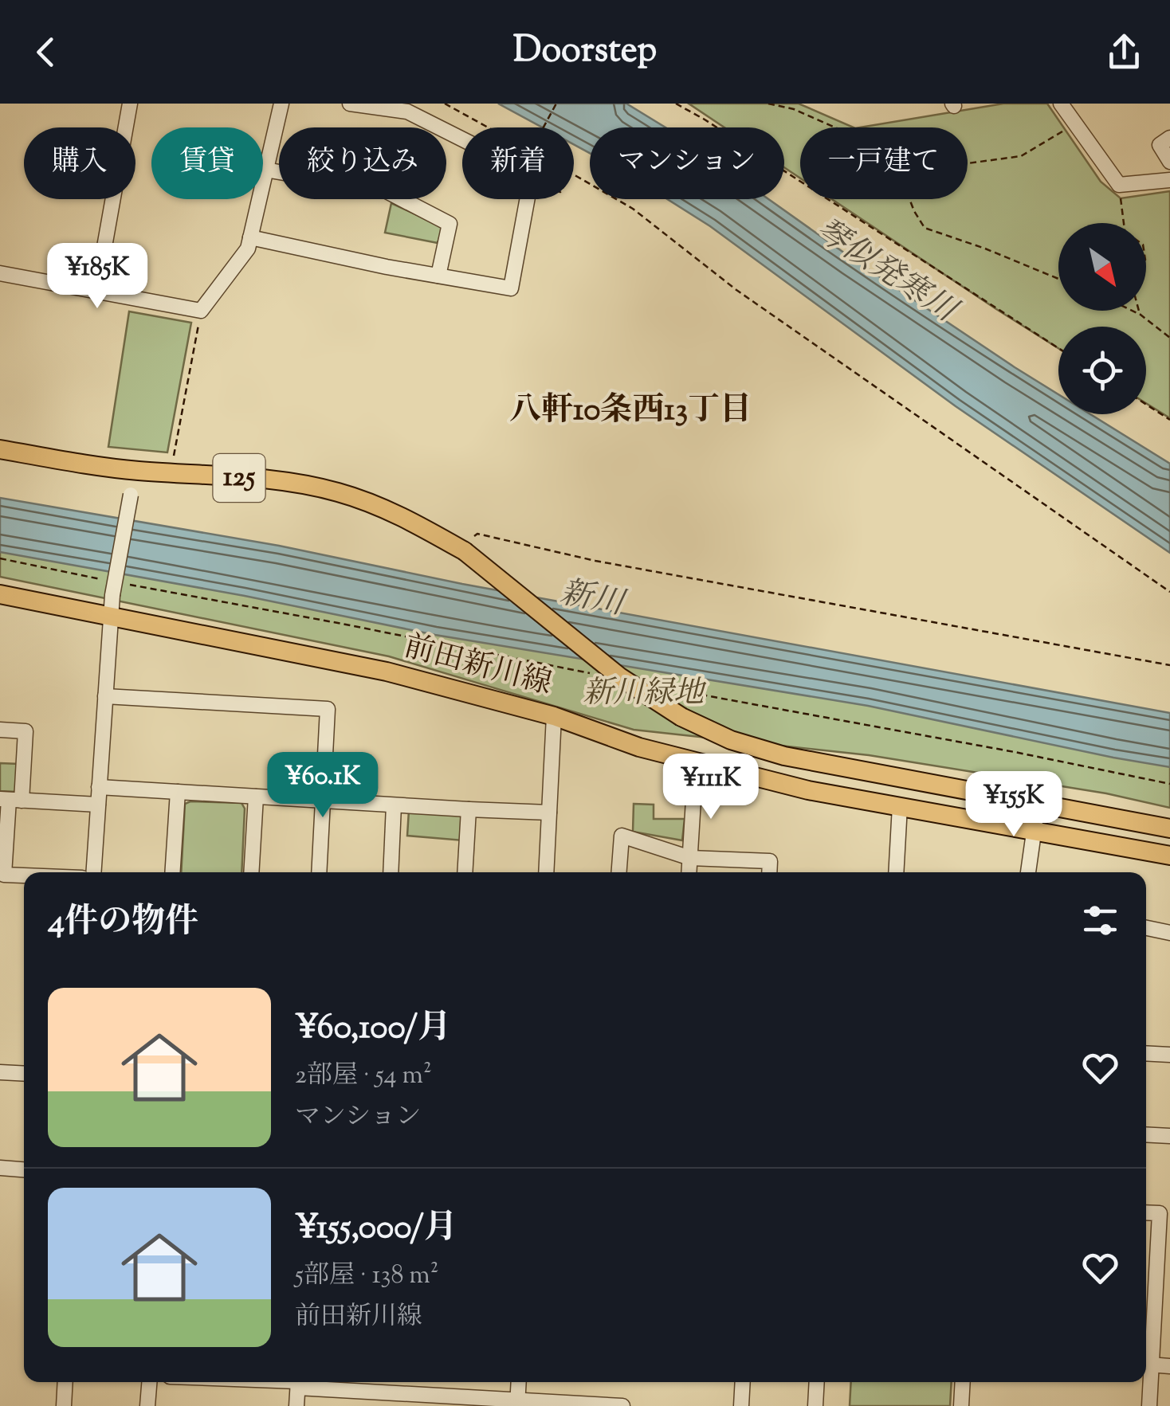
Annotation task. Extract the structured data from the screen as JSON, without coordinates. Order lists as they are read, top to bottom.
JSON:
{
  "streets": {
    "main road": ["125", "前田新川線"]
  },
  "districts": ["八軒10条西13丁目"],
  "water": ["琴似発寒川", "新川"],
  "parks": ["新川緑地"],
  "north": "bottom right",
  "page": {
    "header": "Doorstep",
    "chip": [
      "購入",
      "賃貸",
      "絞り込み",
      "新着",
      "マンション",
      "一戸建て"
    ],
    "price": [
      "¥185K",
      "¥60.1K",
      "¥111K",
      "¥155K"
    ],
    "heading": "4件の物件",
    "list": [
      {
        "name": "¥60,100/月",
        "note": "2部屋 · 54 m² · マンション"
      },
      {
        "name": "¥155,000/月",
        "note": "5部屋 · 138 m² · 前田新川線"
      }
    ]
  }
}
